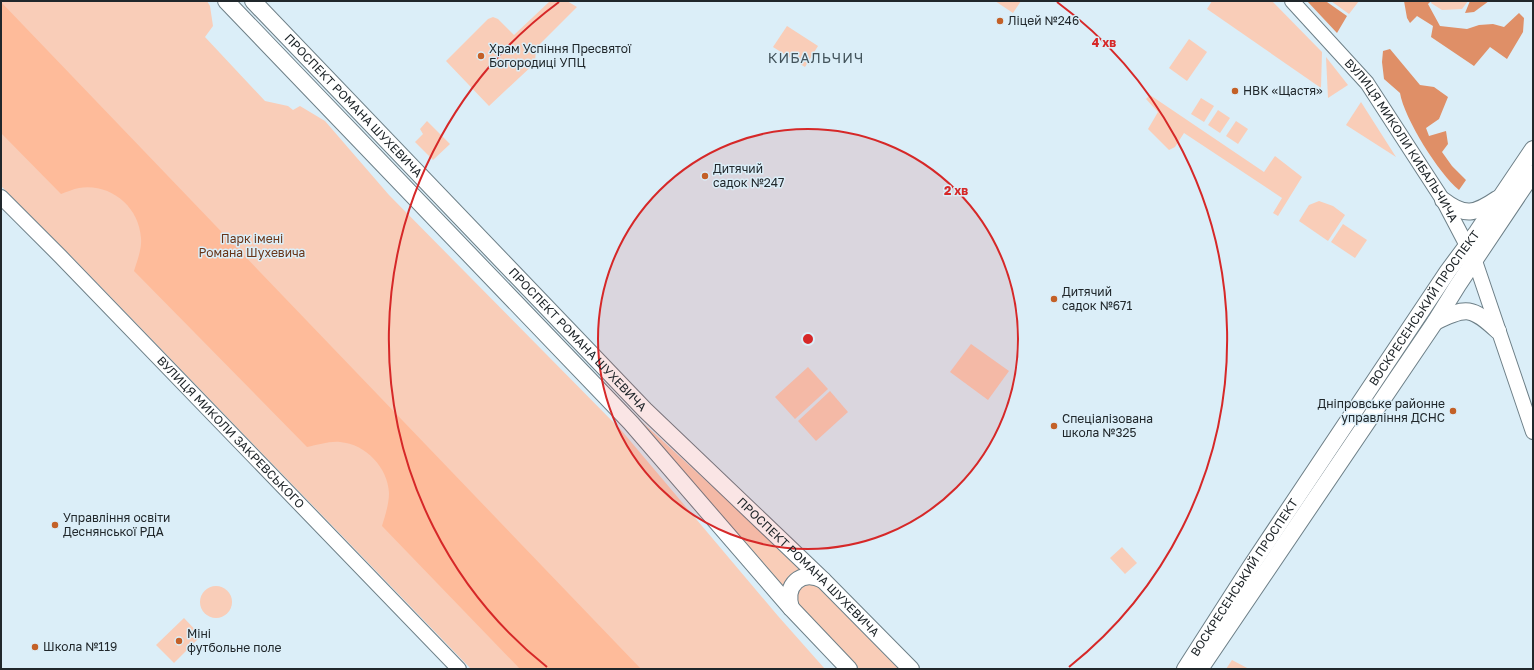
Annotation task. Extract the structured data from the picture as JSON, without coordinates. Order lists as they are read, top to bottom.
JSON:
{
  "streets": {
    "main road": ["ПРОСПЕКТ РОМАНА ШУХЕВИЧА", "ВОСКРЕСЕНСЬКИЙ ПРОСПЕКТ"],
    "street": ["ВУЛИЦЯ МИКОЛИ КИБАЛЬЧИЧА", "ВУЛИЦЯ МИКОЛИ ЗАКРЕВСЬКОГО"]
  },
  "crossings": [
    ["ВУЛИЦЯ МИКОЛИ КИБАЛЬЧИЧА", "ВОСКРЕСЕНСЬКИЙ ПРОСПЕКТ"]
  ],
  "districts": ["КИБАЛЬЧИЧ"],
  "parks": ["Парк імені Романа Шухевича"],
  "places": [
    "Ліцей №246",
    "Храм Успіння Пресвятої Богородиці УПЦ",
    "НВК «Щастя»",
    "Дитячий садок №247",
    "Дитячий садок №671",
    "Дніпровське районне управління ДСНС",
    "Спеціалізована школа №325",
    "Управління освіти Деснянської РДА",
    "Міні футбольне поле",
    "Школа №119"
  ],
  "rings": ["4 хв", "2 хв"]
}
